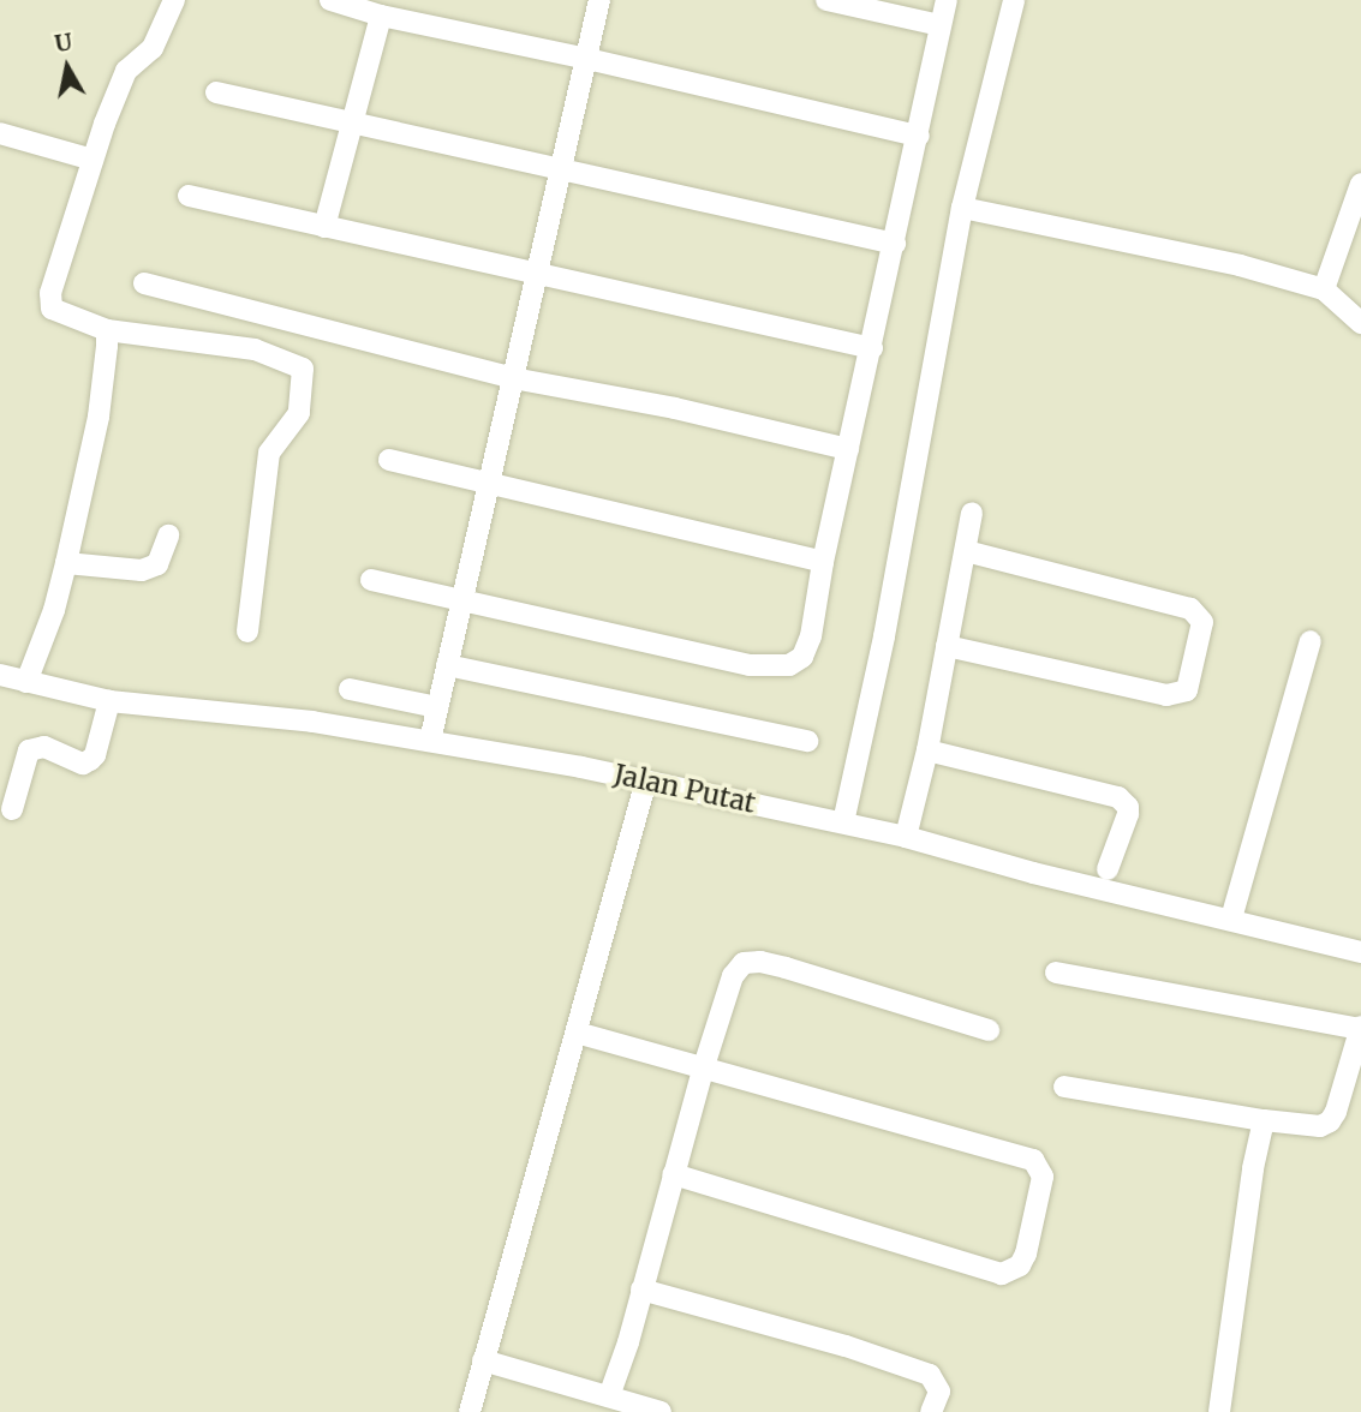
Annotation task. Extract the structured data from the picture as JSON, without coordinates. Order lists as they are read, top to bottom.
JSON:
{
  "streets": {
    "street": ["Jalan Putat"]
  },
  "north": "top"
}
